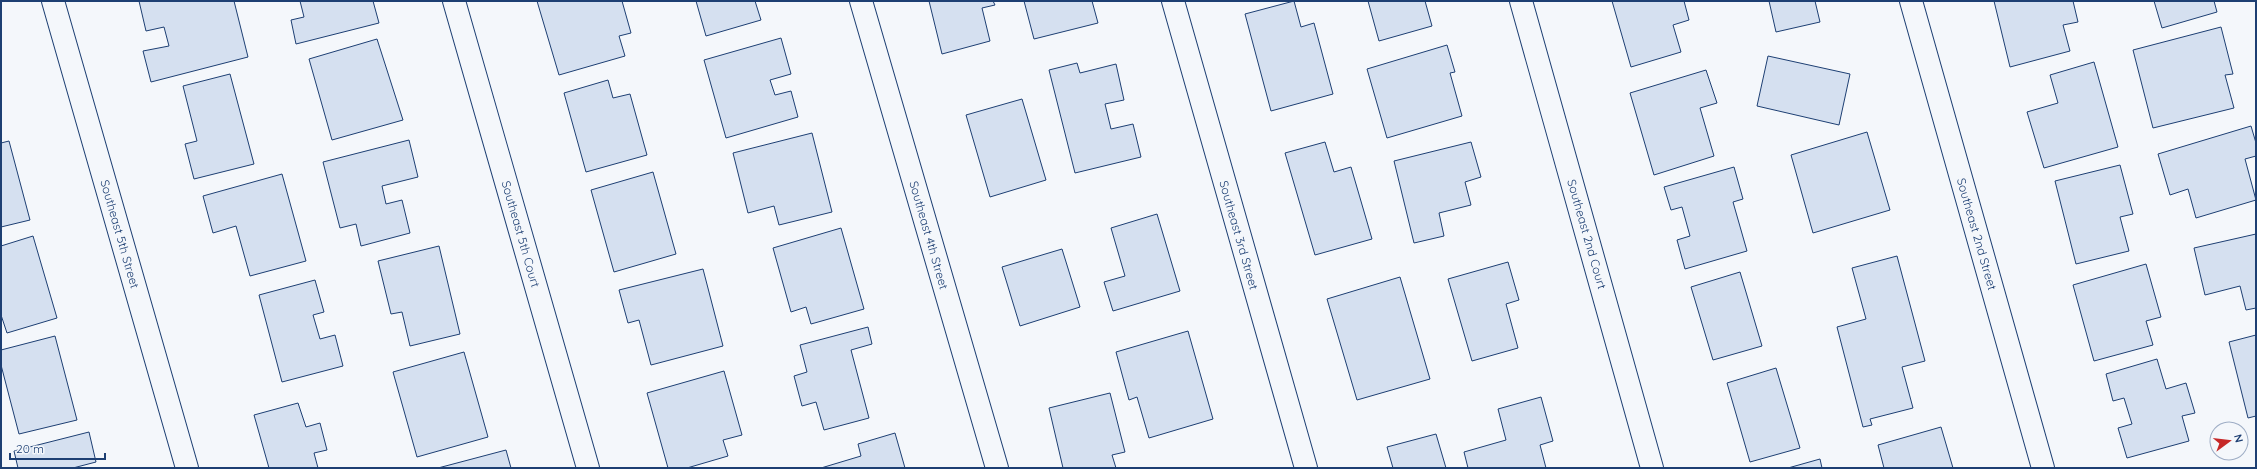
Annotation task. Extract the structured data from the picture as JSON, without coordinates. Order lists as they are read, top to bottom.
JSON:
{
  "streets": {
    "street": [
      "Southeast 5th Street",
      "Southeast 5th Court",
      "Southeast 2nd Court",
      "Southeast 2nd Street",
      "Southeast 4th Street",
      "Southeast 3rd Street"
    ]
  },
  "scale_bar": "20 m",
  "north": "right"
}
